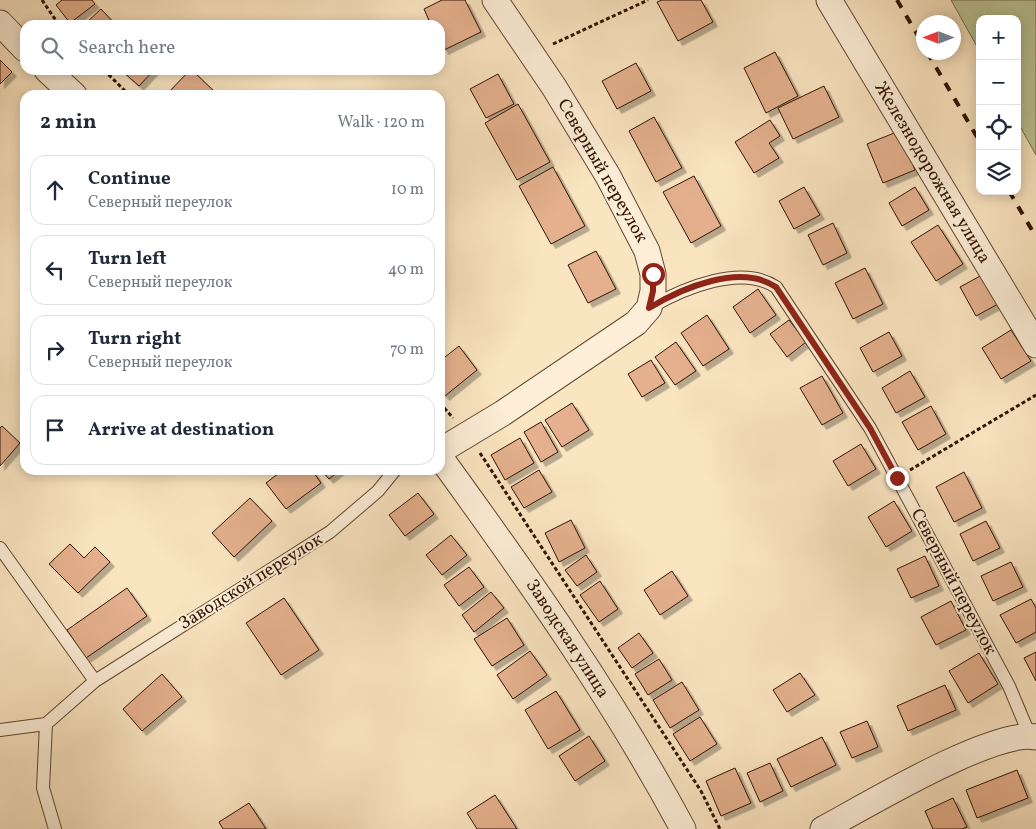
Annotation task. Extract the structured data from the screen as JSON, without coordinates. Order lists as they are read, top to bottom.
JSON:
{
  "streets": {
    "street": ["Северный переулок", "Железнодорожная улица", "Заводская улица"],
    "lane": ["Заводской переулок"]
  },
  "north": "left",
  "page": {
    "map_buttons": ["+", "−"],
    "search": "Search here",
    "heading": ["2 min", "Walk · 120 m"],
    "list": [
      ["Continue", "Северный переулок", "10 m"],
      ["Turn left", "Северный переулок", "40 m"],
      ["Turn right", "Северный переулок", "70 m"],
      "Arrive at destination"
    ]
  }
}
